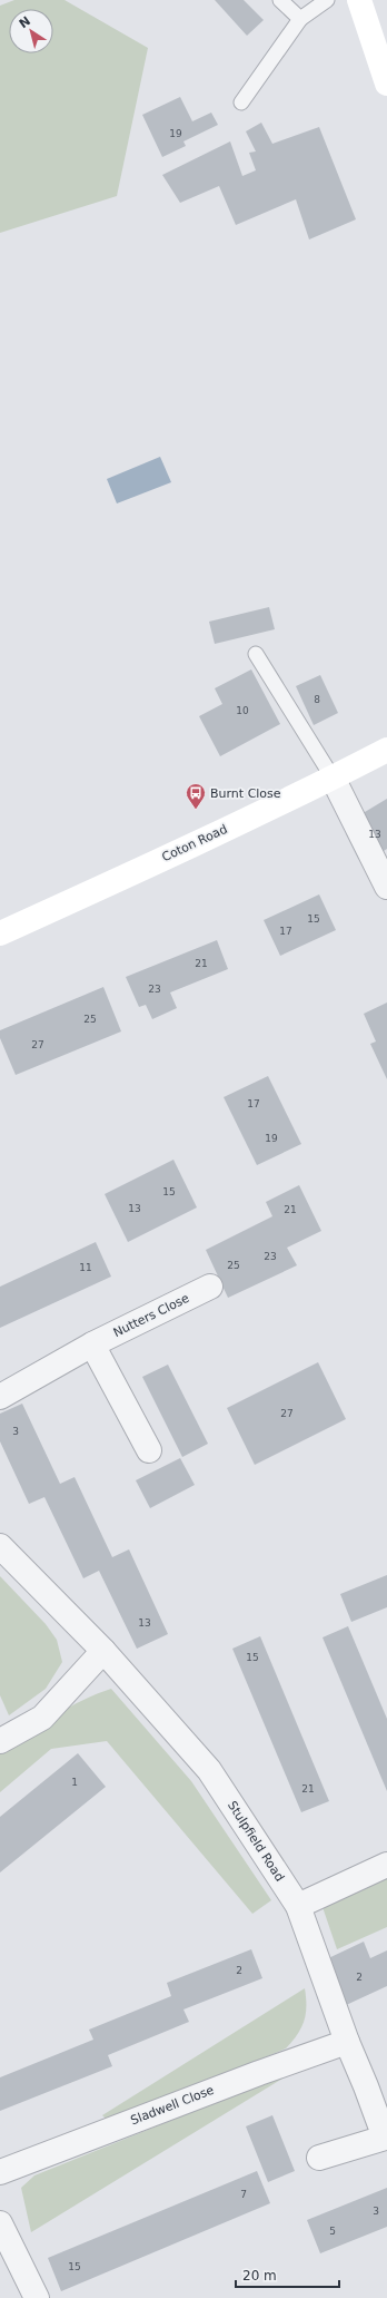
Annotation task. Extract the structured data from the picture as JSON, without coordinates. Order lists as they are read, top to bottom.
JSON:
{
  "streets": {
    "street": [
      "Coton Road",
      "Nutters Close",
      "Stulpfield Road",
      "Sladwell Close"
    ]
  },
  "crossings": [
    ["Stulpfield Road", "Sladwell Close"]
  ],
  "places": {
    "bus stop": ["Burnt Close"]
  },
  "house_numbers": [
    "19",
    "8",
    "10",
    "13",
    "15",
    "17",
    "21",
    "23",
    "25",
    "27",
    "17",
    "19",
    "15",
    "13",
    "21",
    "23",
    "25",
    "11",
    "27",
    "3",
    "13",
    "15",
    "1",
    "21",
    "2",
    "2",
    "7",
    "3",
    "5",
    "15"
  ],
  "scale_bar": "20 m",
  "north": "top left"
}
